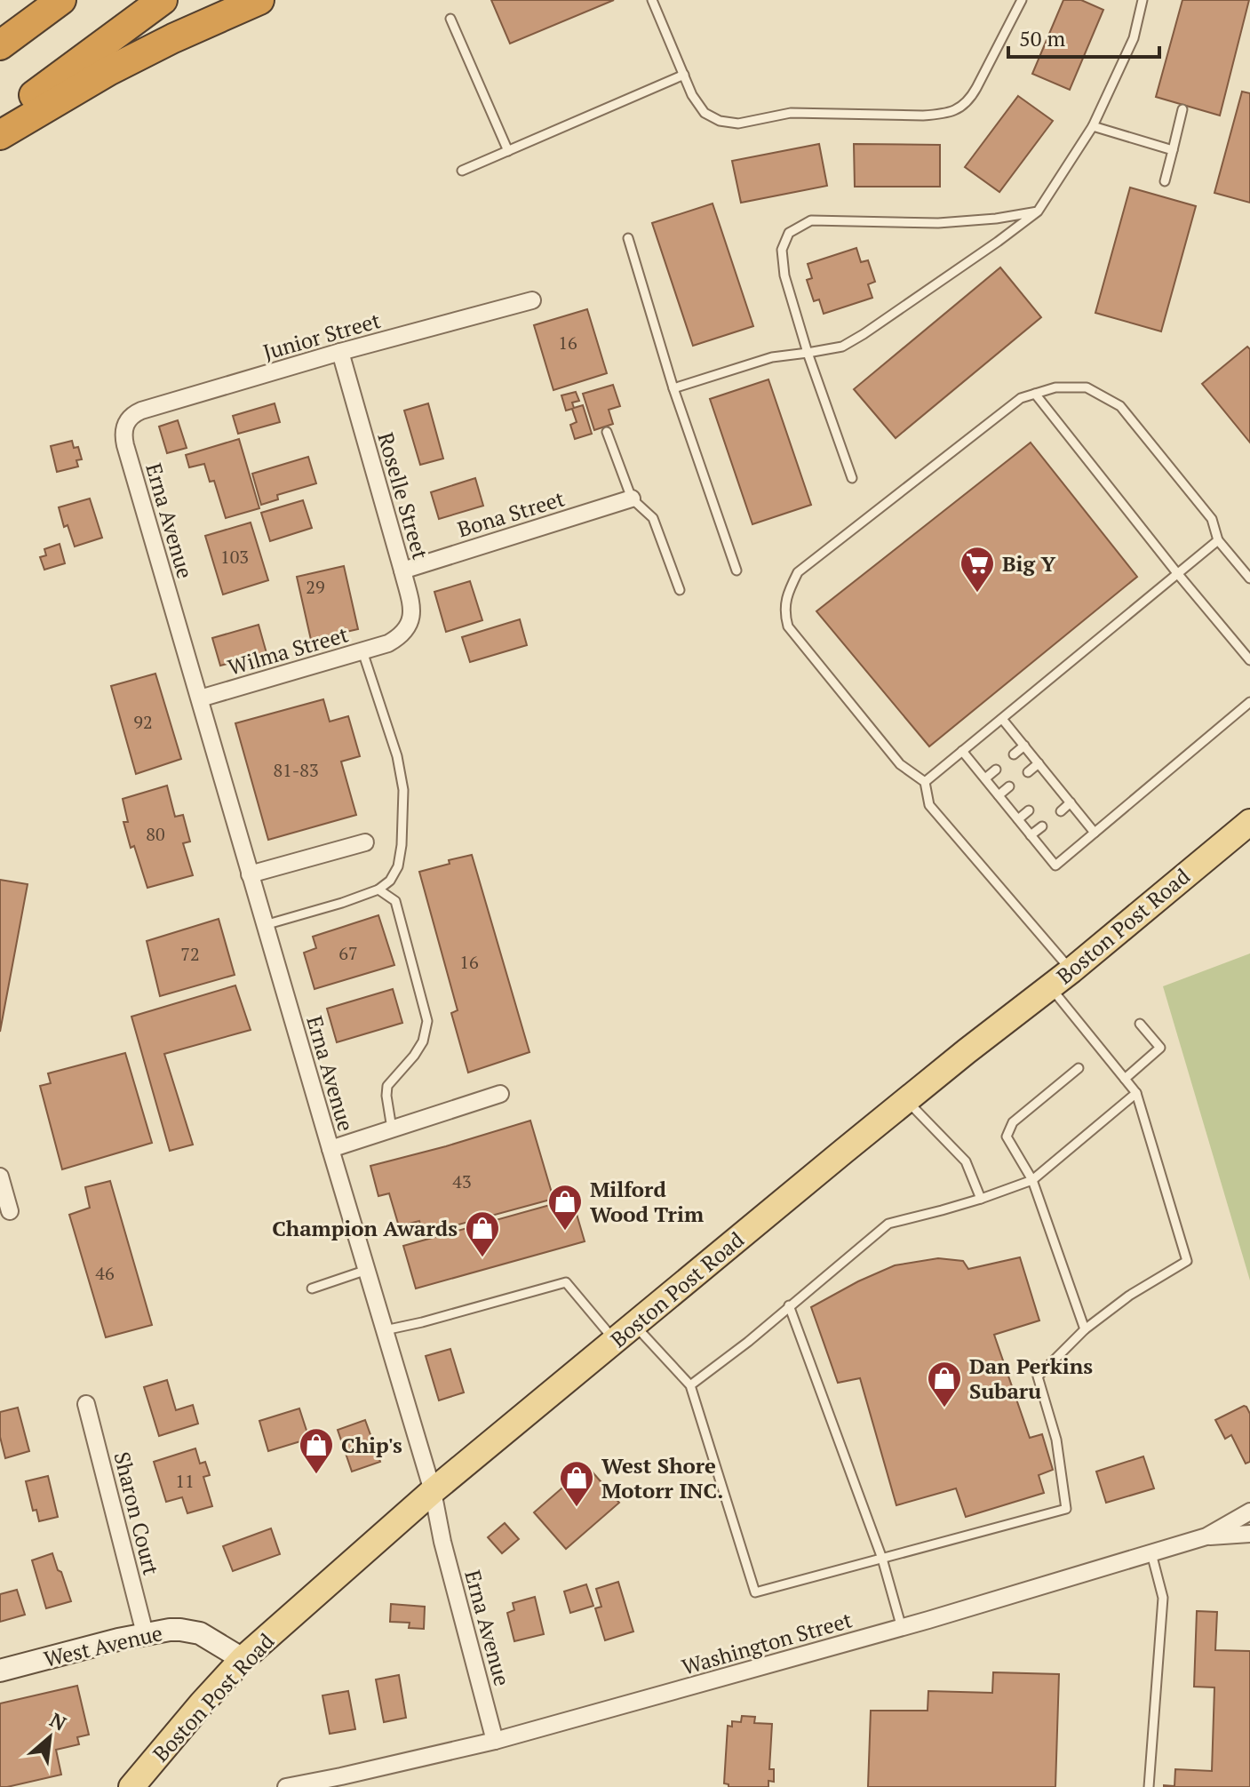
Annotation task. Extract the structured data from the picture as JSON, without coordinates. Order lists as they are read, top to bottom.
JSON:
{
  "streets": {
    "main road": ["Boston Post Road"],
    "street": [
      "Junior Street",
      "Roselle Street",
      "Bona Street",
      "Erna Avenue",
      "Wilma Street",
      "Sharon Court",
      "Washington Street",
      "West Avenue"
    ]
  },
  "crossings": [
    ["Junior Street", "Roselle Street"],
    ["Junior Street", "Erna Avenue"],
    ["Roselle Street", "Bona Street"],
    ["Roselle Street", "Wilma Street"],
    ["Erna Avenue", "Wilma Street"],
    ["Erna Avenue", "Boston Post Road"],
    ["Erna Avenue", "Washington Street"],
    ["Boston Post Road", "West Avenue"],
    ["Sharon Court", "West Avenue"]
  ],
  "places": {
    "supermarket": ["Big Y"],
    "shop": [
      "Milford Wood Trim",
      "Champion Awards",
      "Dan Perkins Subaru",
      "Chip's",
      "West Shore Motorr INC."
    ]
  },
  "house_numbers": [
    "16",
    "103",
    "29",
    "92",
    "81-83",
    "80",
    "67",
    "72",
    "16",
    "43",
    "46",
    "11"
  ],
  "scale_bar": "50 m",
  "north": "top right"
}
